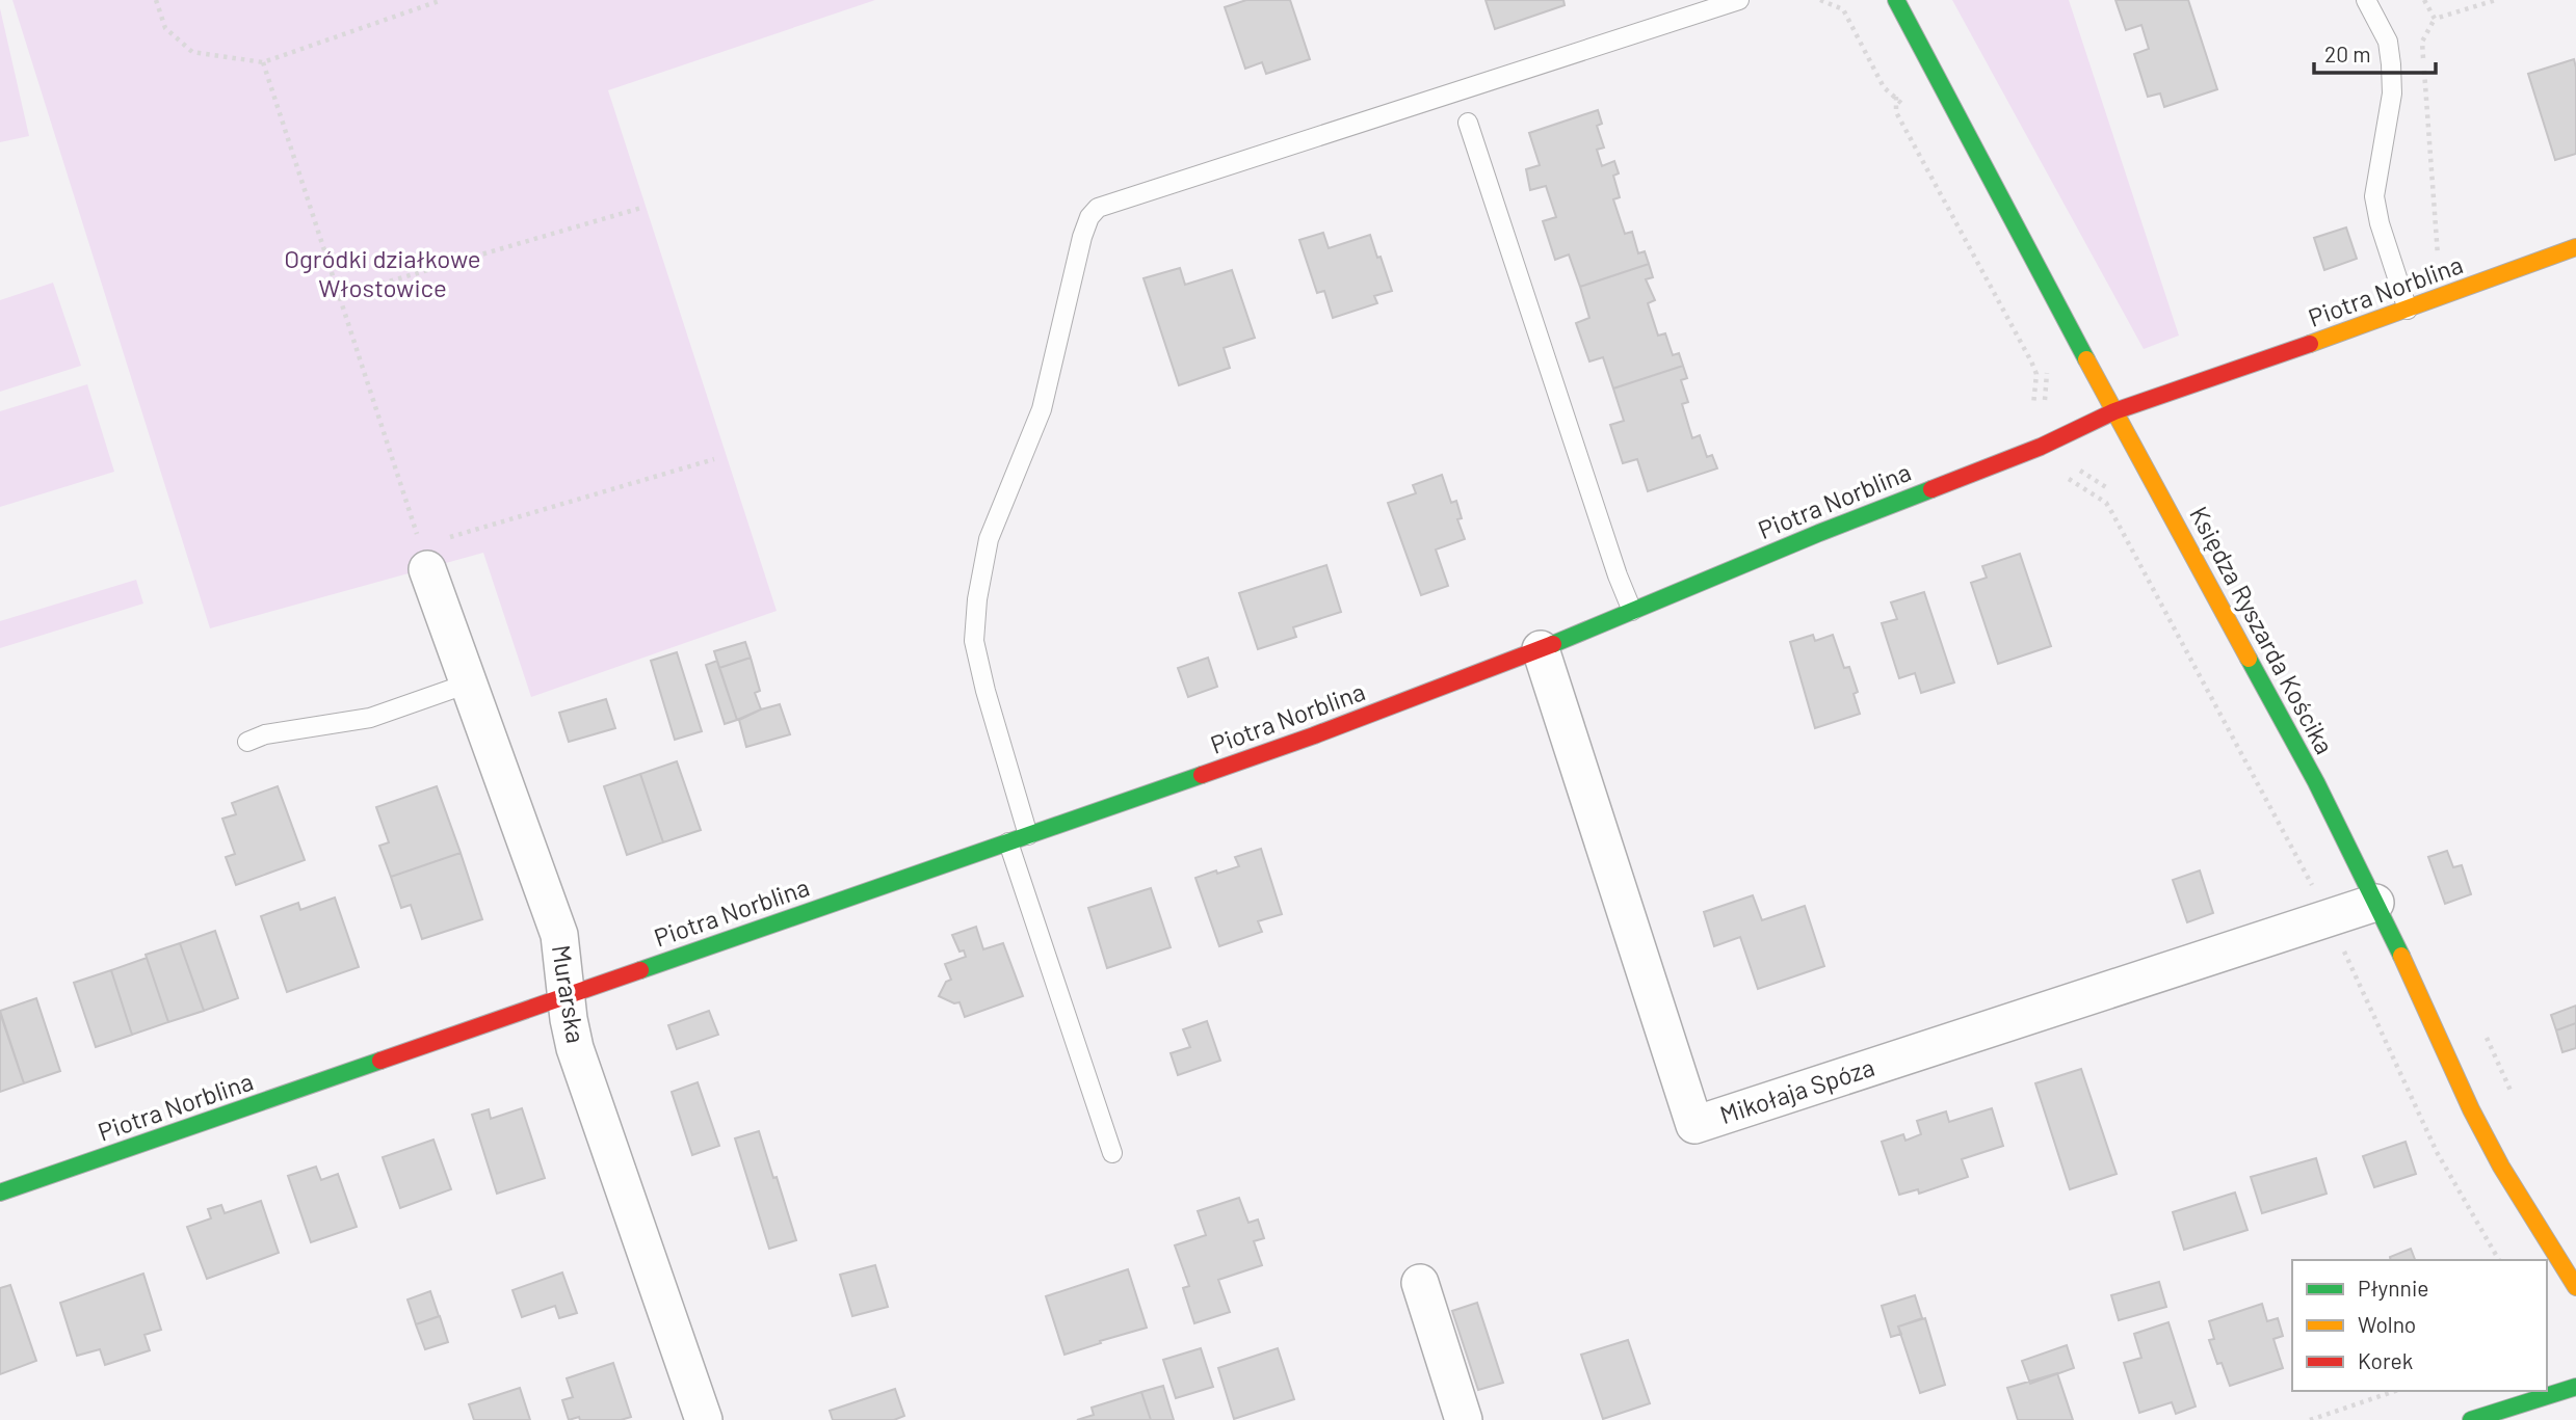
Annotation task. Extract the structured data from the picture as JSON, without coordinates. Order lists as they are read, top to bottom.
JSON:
{
  "streets": {
    "street": [
      "Piotra Norblina",
      "Księdza Ryszarda Kościka",
      "Murarska",
      "Mikołaja Spóza"
    ]
  },
  "crossings": [
    ["Piotra Norblina", "Księdza Ryszarda Kościka"],
    ["Piotra Norblina", "Murarska"],
    ["Piotra Norblina", "Mikołaja Spóza"],
    ["Księdza Ryszarda Kościka", "Mikołaja Spóza"]
  ],
  "parks": ["Ogródki działkowe Włostowice"],
  "legend": ["Płynnie", "Wolno", "Korek"],
  "scale_bar": "20 m"
}
